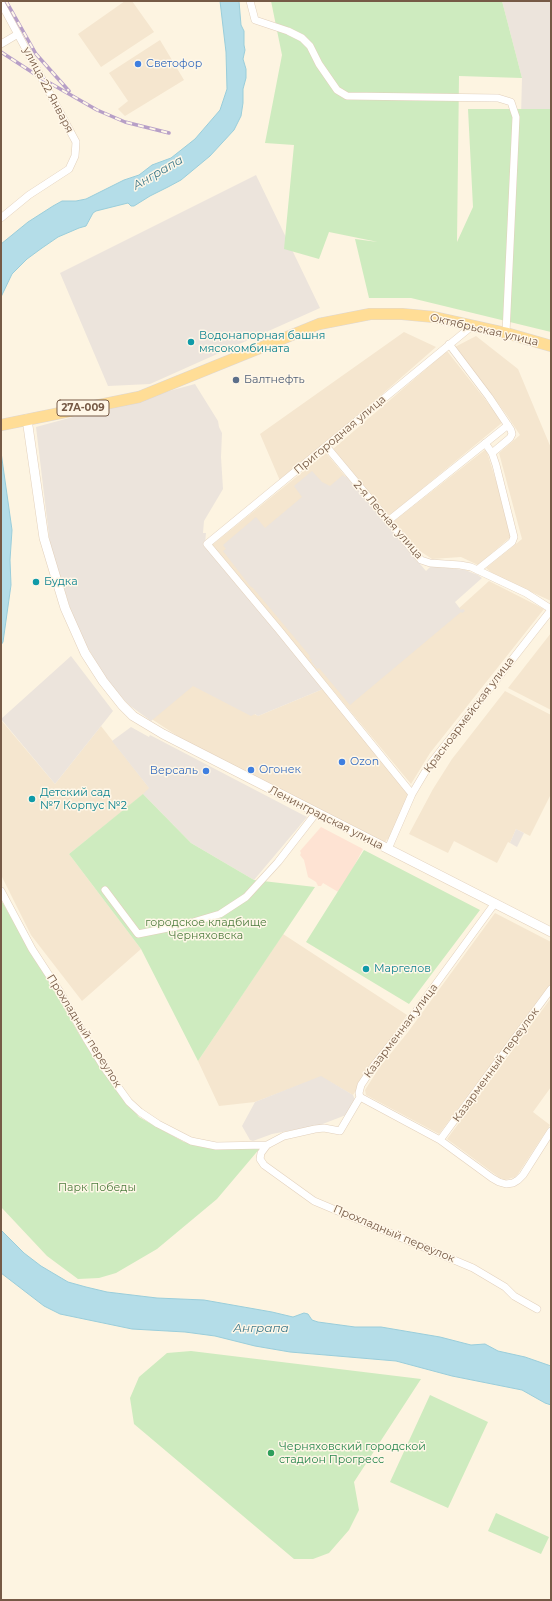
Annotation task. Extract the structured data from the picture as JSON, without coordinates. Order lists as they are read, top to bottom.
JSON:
{
  "streets": {
    "main road": ["Октябрьская улица", "27А-009"],
    "street": [
      "улица 22 Января",
      "Пригородная улица",
      "2-я Лесная улица",
      "Красноармейская улица",
      "Ленинградская улица",
      "Прохладный переулок",
      "Казарменная улица",
      "Казарменный переулок"
    ]
  },
  "crossings": [
    ["Октябрьская улица", "27А-009"],
    ["Октябрьская улица", "Пригородная улица"],
    ["Октябрьская улица", "Ленинградская улица"],
    ["27А-009", "Ленинградская улица"],
    ["Пригородная улица", "2-я Лесная улица"],
    ["Пригородная улица", "Красноармейская улица"],
    ["2-я Лесная улица", "Красноармейская улица"],
    ["Красноармейская улица", "Ленинградская улица"],
    ["Ленинградская улица", "Казарменная улица"],
    ["Прохладный переулок", "Казарменная улица"]
  ],
  "water": ["Анграпа"],
  "parks": ["городское кладбище Черняховска", "Парк Победы"],
  "places": [
    "Светофор",
    "Водонапорная башня мясокомбината",
    "Балтнефть",
    "Будка",
    "Ozon",
    "Огонек",
    "Версаль",
    "Детский сад №7 Корпус №2",
    "Маргелов",
    "Черняховский городской стадион Прогресс"
  ]
}
